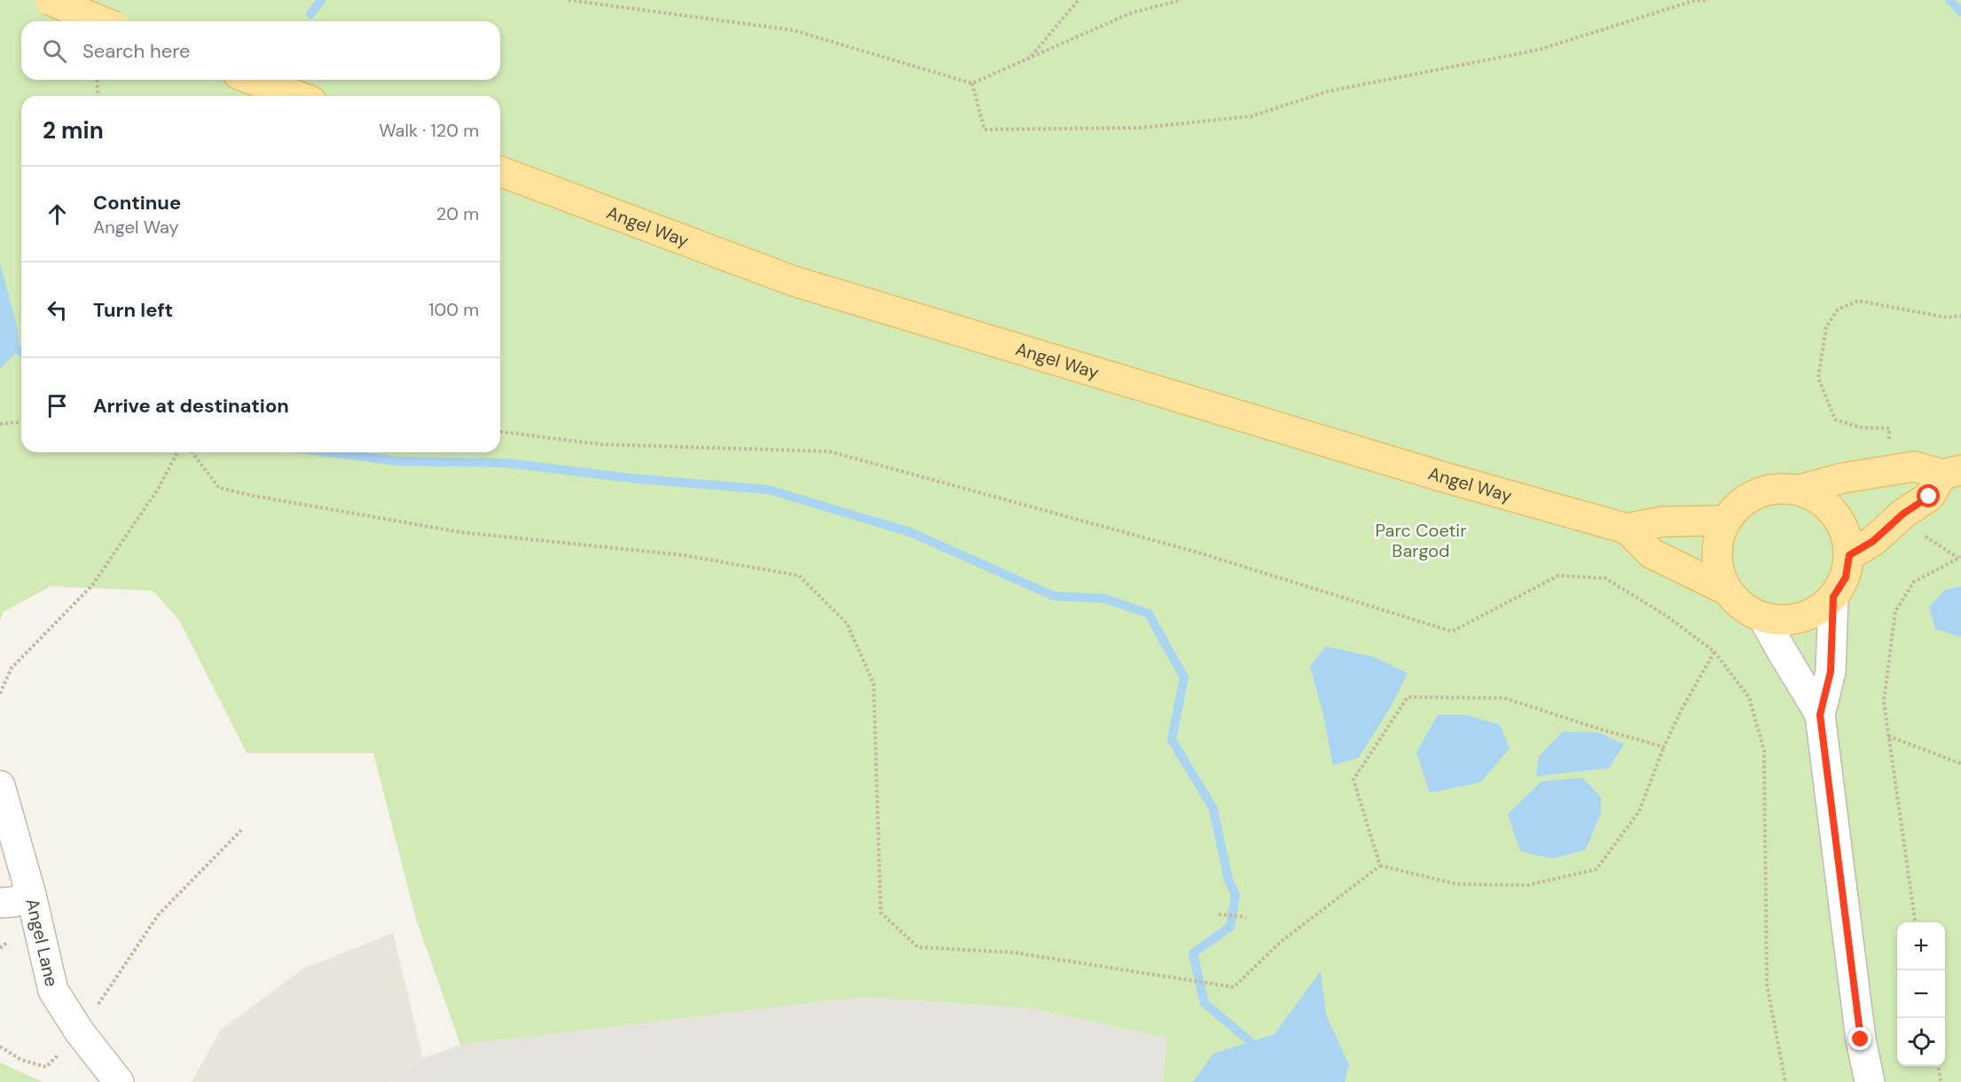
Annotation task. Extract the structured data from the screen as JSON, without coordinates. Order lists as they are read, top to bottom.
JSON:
{
  "streets": {
    "main road": ["Angel Way"],
    "street": ["Angel Lane"]
  },
  "parks": ["Parc Coetir Bargod"],
  "page": {
    "search": "Search here",
    "heading": ["2 min", "Walk · 120 m"],
    "list": [
      ["Continue", "Angel Way", "20 m"],
      ["Turn left", "100 m"],
      "Arrive at destination"
    ],
    "map_buttons": ["+", "−"]
  }
}
